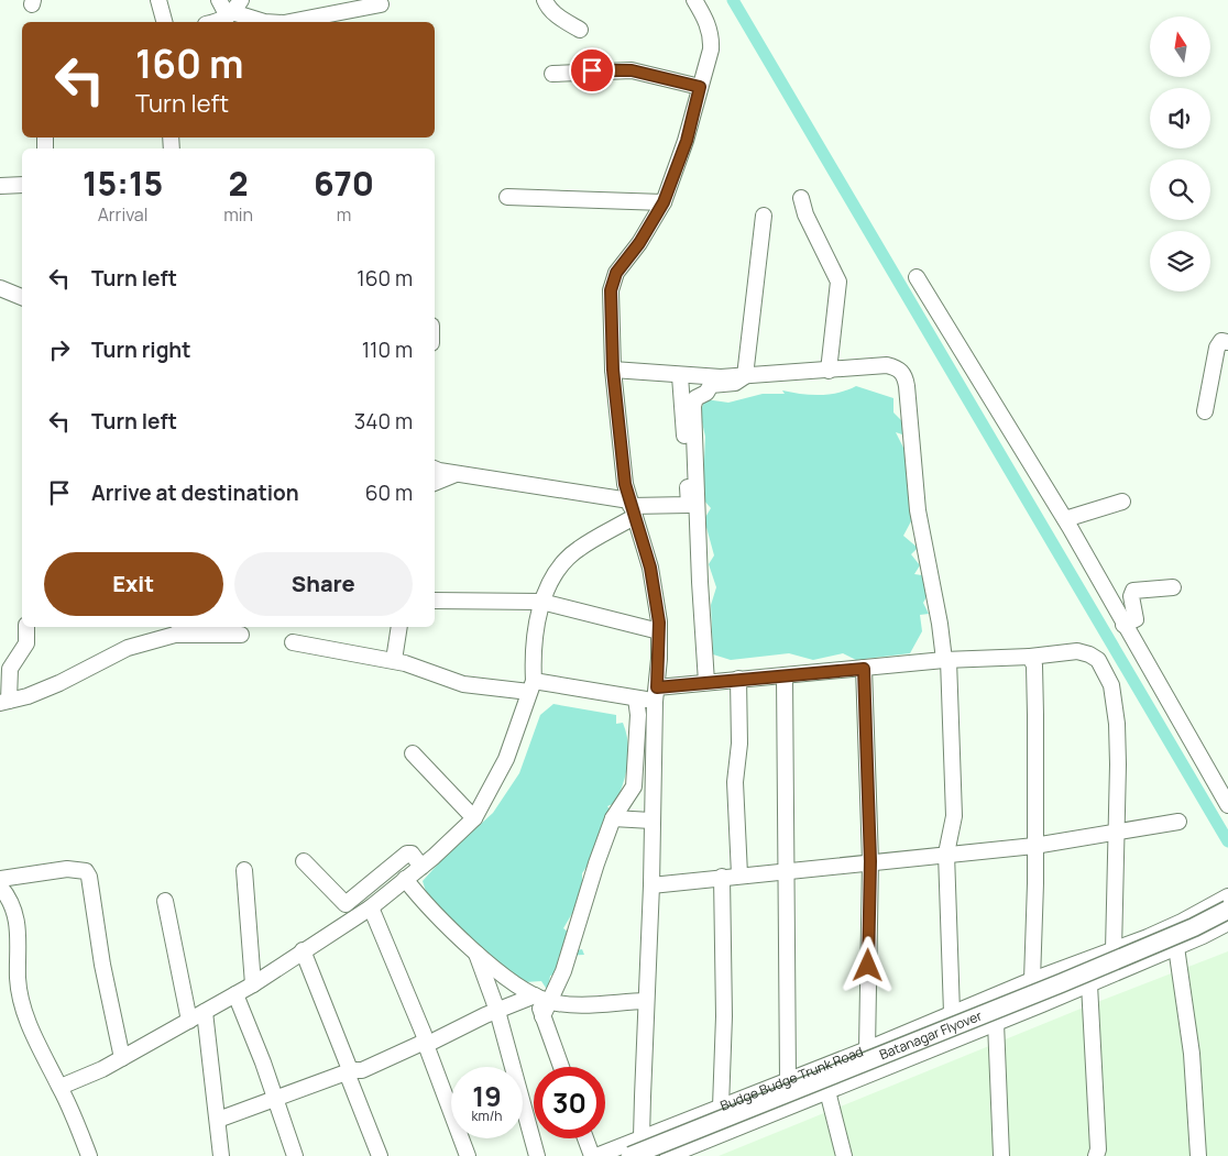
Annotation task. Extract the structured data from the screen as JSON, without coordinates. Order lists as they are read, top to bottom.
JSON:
{
  "streets": {
    "main road": ["Batanagar Flyover"],
    "street": ["Budge Budge Trunk Road"]
  },
  "north": "top",
  "page": {
    "turn": ["160 m", "Turn left"],
    "eta": [
      "15:15",
      "Arrival",
      "2",
      "min",
      "670",
      "m"
    ],
    "list": [
      {
        "name": "Turn left",
        "value": "160 m"
      },
      {
        "name": "Turn right",
        "value": "110 m"
      },
      {
        "name": "Turn left",
        "value": "340 m"
      },
      {
        "name": "Arrive at destination",
        "value": "60 m"
      }
    ],
    "buttons": ["Exit", "Share"],
    "speed": "19 km/h",
    "limit": "30"
  }
}
